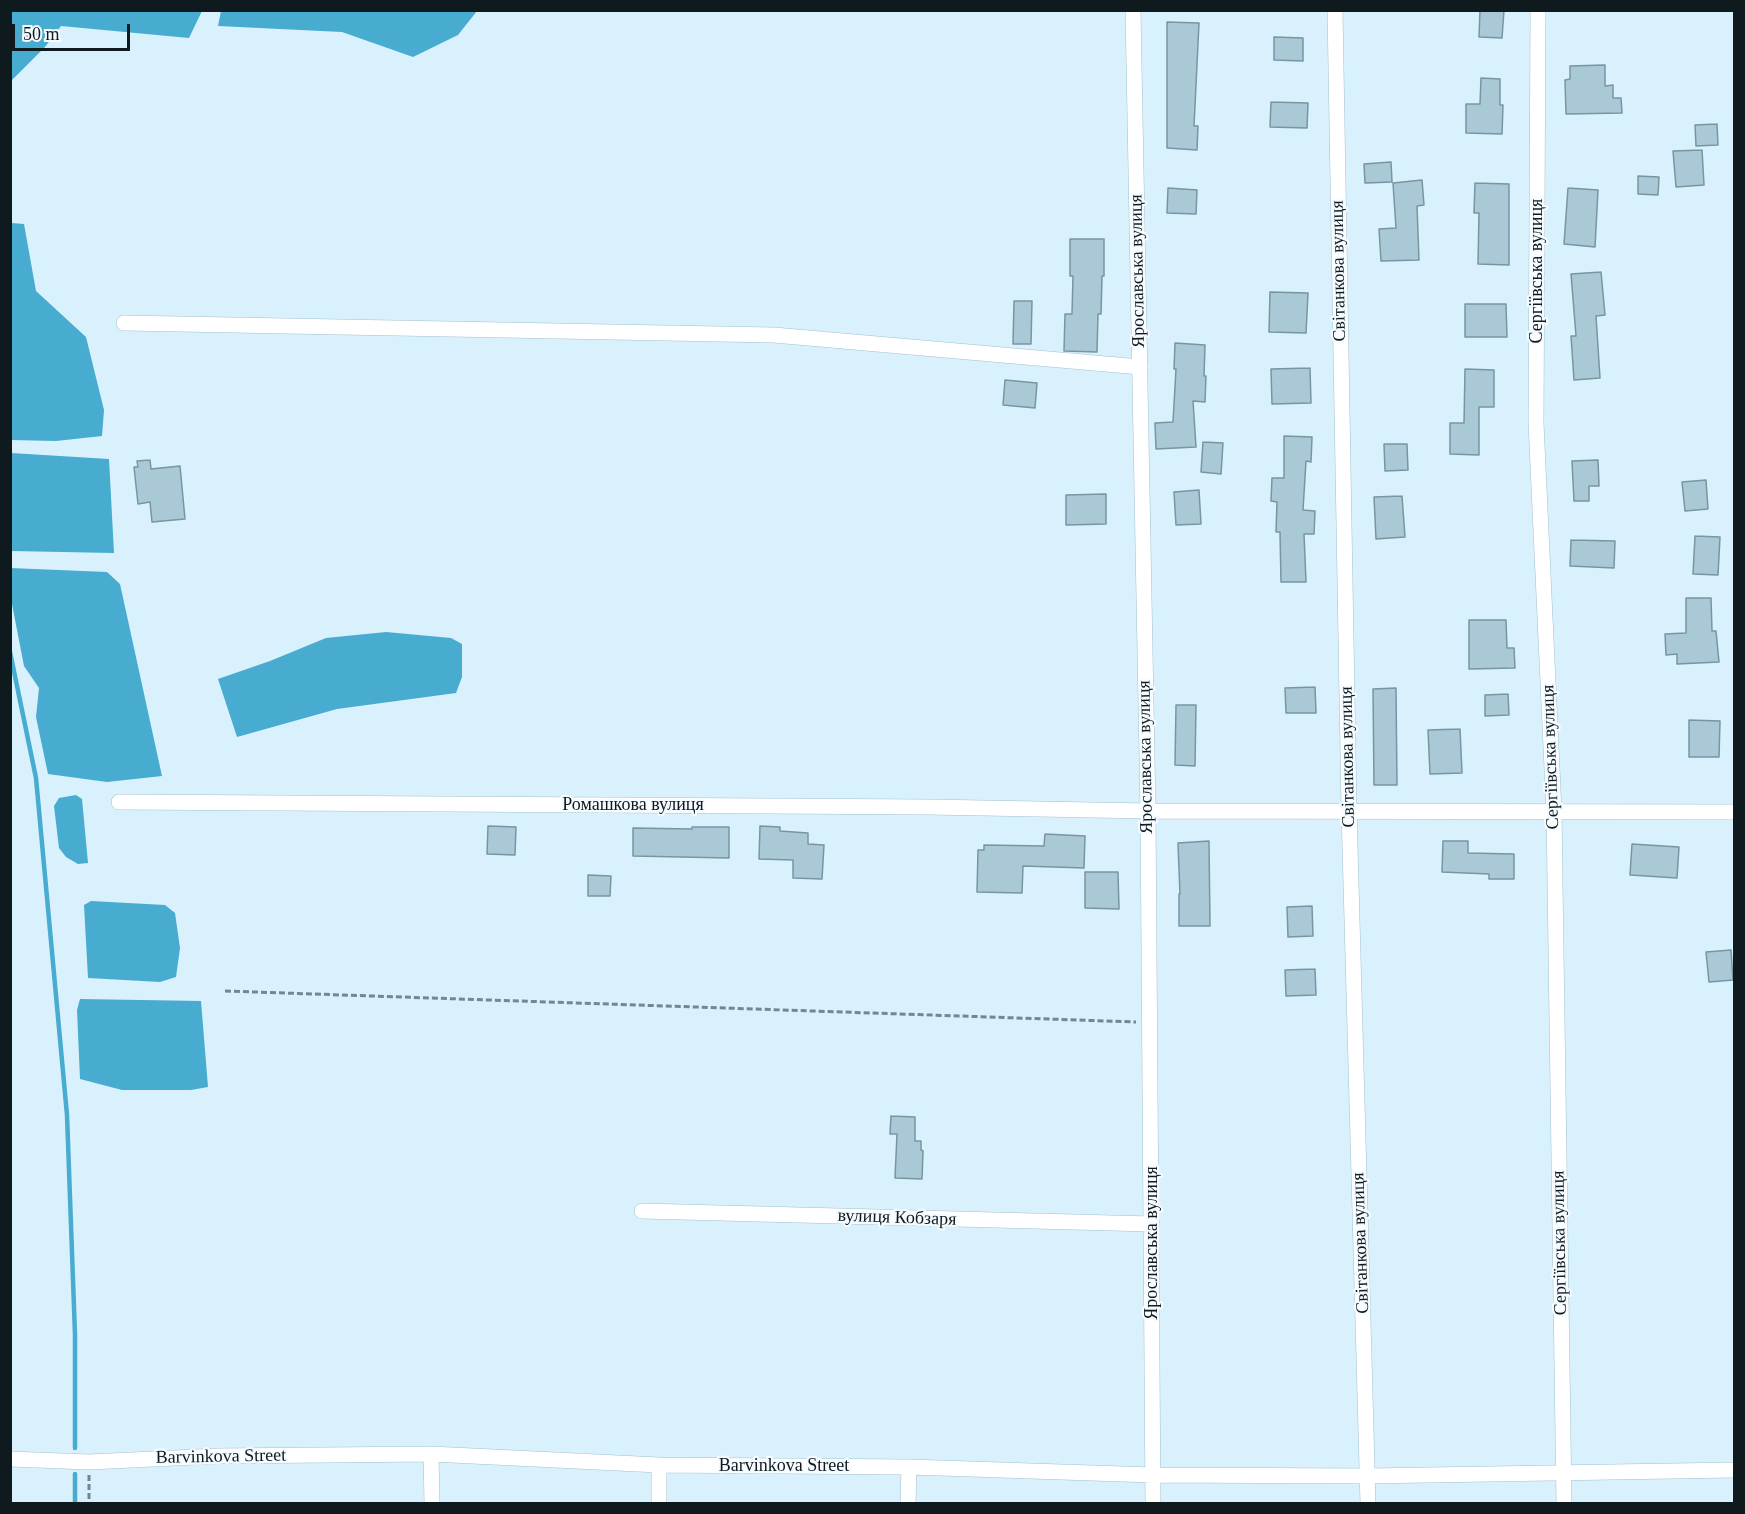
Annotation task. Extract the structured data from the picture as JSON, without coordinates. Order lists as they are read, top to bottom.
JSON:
{
  "streets": {
    "street": [
      "Ярославська вулиця",
      "Світанкова вулиця",
      "Сергіївська вулиця",
      "Ромашкова вулиця",
      "вулиця Кобзаря",
      "Barvinkova Street"
    ]
  },
  "crossings": [
    ["Ярославська вулиця", "Ромашкова вулиця"],
    ["Ярославська вулиця", "вулиця Кобзаря"],
    ["Ярославська вулиця", "Barvinkova Street"],
    ["Світанкова вулиця", "Ромашкова вулиця"],
    ["Світанкова вулиця", "Barvinkova Street"],
    ["Сергіївська вулиця", "Ромашкова вулиця"],
    ["Сергіївська вулиця", "Barvinkova Street"]
  ],
  "scale_bar": "50 m"
}
